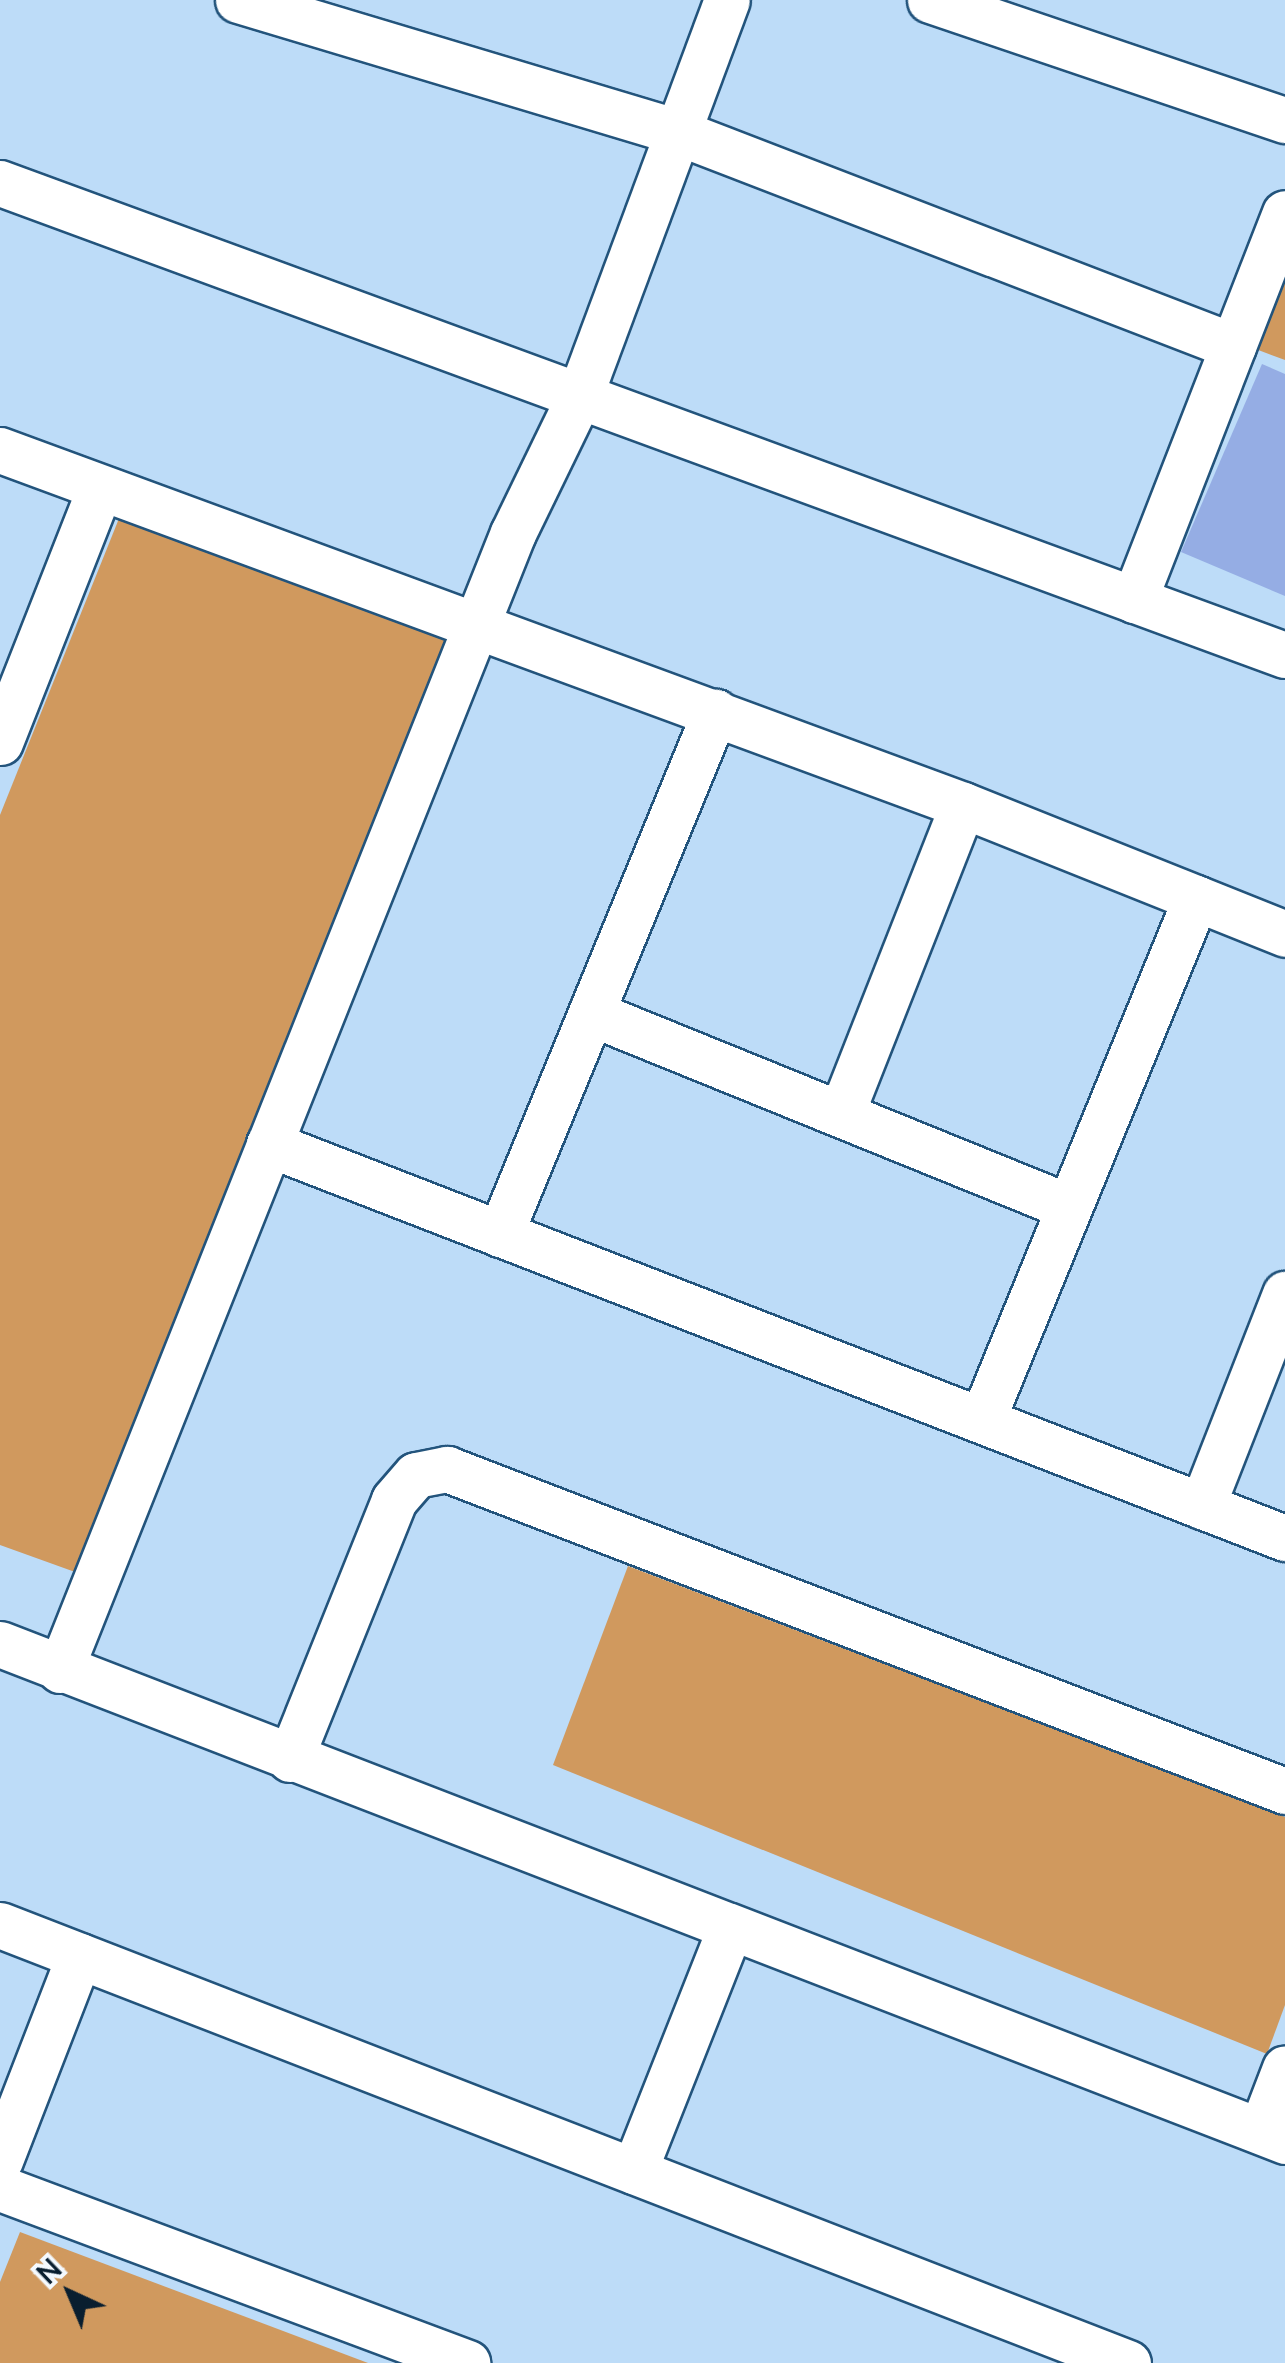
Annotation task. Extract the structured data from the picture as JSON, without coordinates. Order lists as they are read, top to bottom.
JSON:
{
  "north": "top left"
}
